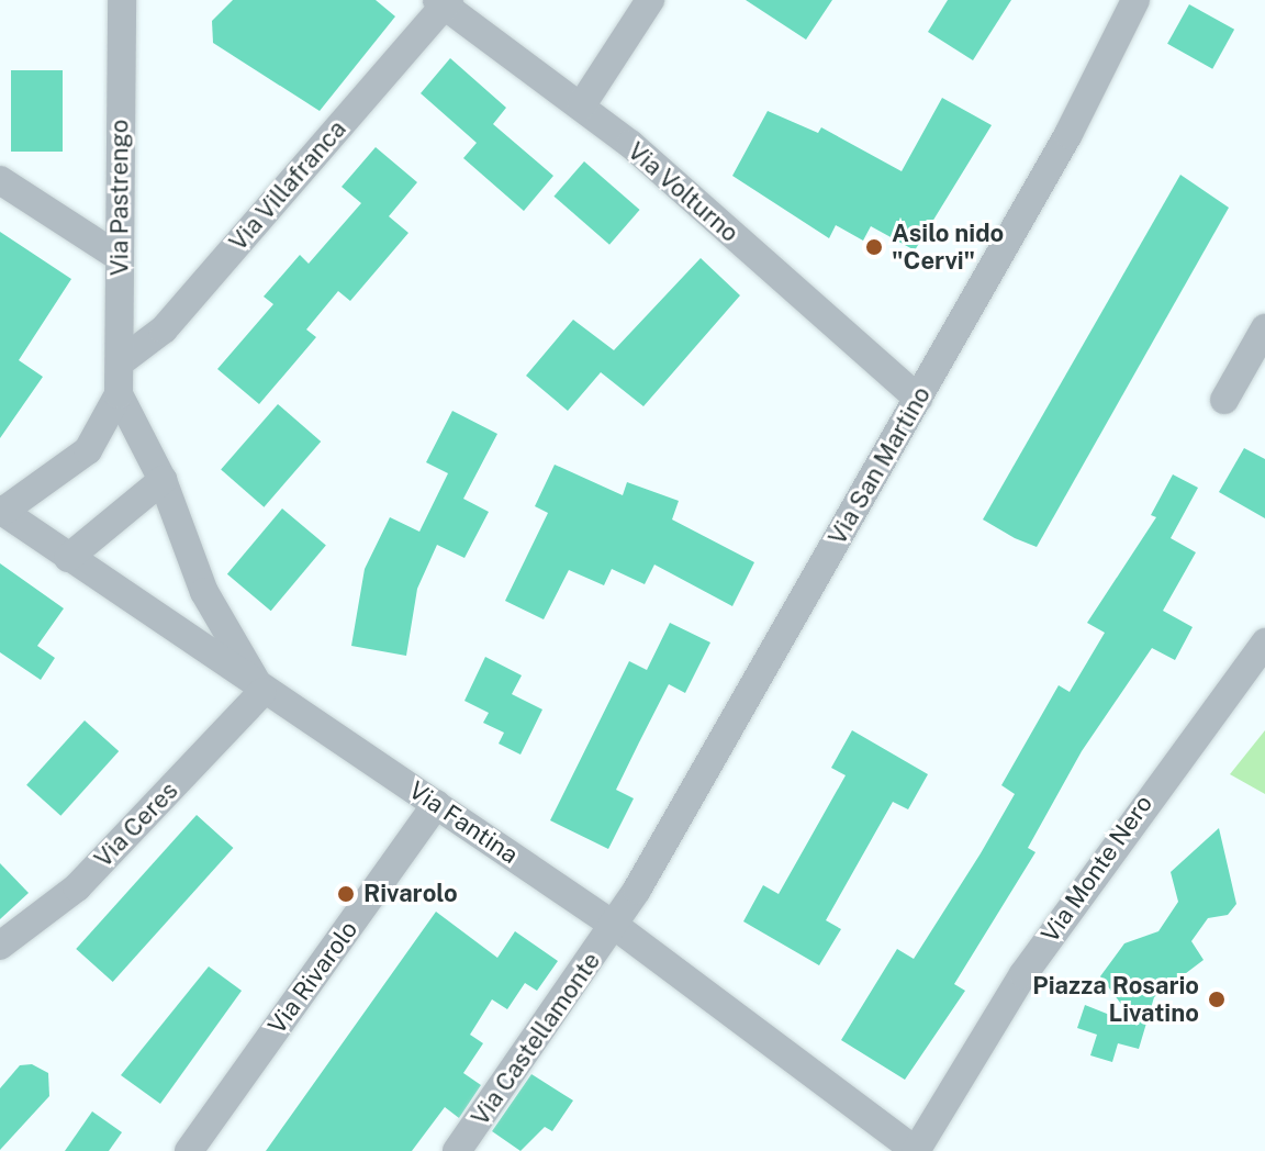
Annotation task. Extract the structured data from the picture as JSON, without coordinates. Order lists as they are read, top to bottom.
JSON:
{
  "streets": {
    "street": [
      "Via Villafranca",
      "Via Volturno",
      "Via Pastrengo",
      "Via San Martino",
      "Via Fantina",
      "Via Ceres",
      "Via Monte Nero",
      "Via Rivarolo",
      "Via Castellamonte"
    ]
  },
  "crossings": [
    ["Via Villafranca", "Via Volturno"],
    ["Via Villafranca", "Via Pastrengo"],
    ["Via Volturno", "Via San Martino"],
    ["Via Pastrengo", "Via Fantina"],
    ["Via Pastrengo", "Via Ceres"],
    ["Via San Martino", "Via Fantina"],
    ["Via San Martino", "Via Castellamonte"],
    ["Via Fantina", "Via Ceres"],
    ["Via Fantina", "Via Monte Nero"],
    ["Via Fantina", "Via Rivarolo"],
    ["Via Fantina", "Via Castellamonte"]
  ],
  "places": ["Asilo nido \"Cervi\"", "Rivarolo", "Piazza Rosario Livatino"]
}
